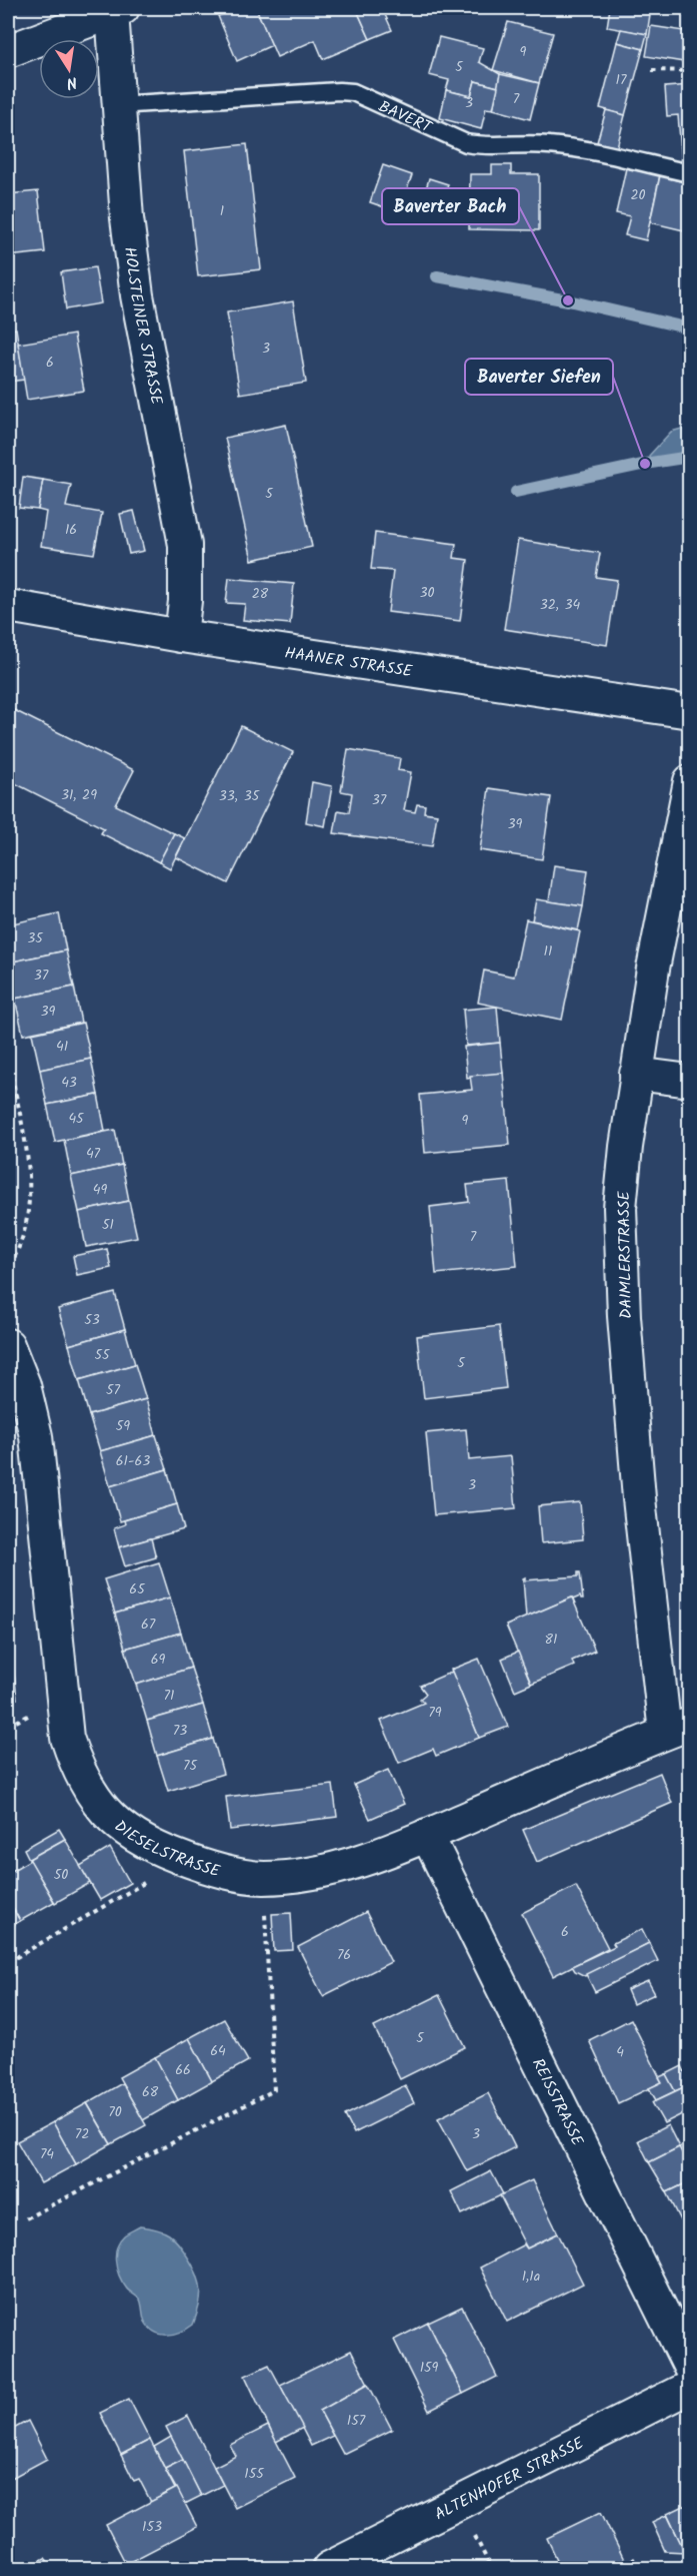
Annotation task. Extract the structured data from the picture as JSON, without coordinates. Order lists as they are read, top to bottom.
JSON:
{
  "streets": {
    "street": [
      "HOLSTEINER STRASSE",
      "HAANER STRASSE",
      "DAIMLERSTRASSE",
      "DIESELSTRASSE",
      "REISSTRASSE",
      "ALTENHOFER STRASSE"
    ],
    "lane": ["BAVERT"]
  },
  "crossings": [
    ["BAVERT", "HOLSTEINER STRASSE"],
    ["HOLSTEINER STRASSE", "HAANER STRASSE"],
    ["DAIMLERSTRASSE", "DIESELSTRASSE"],
    ["DIESELSTRASSE", "REISSTRASSE"]
  ],
  "places": ["Baverter Bach", "Baverter Siefen"],
  "house_numbers": [
    "9",
    "5",
    "17",
    "7",
    "3",
    "20",
    "1",
    "3",
    "6",
    "5",
    "16",
    "30",
    "28",
    "32, 34",
    "31, 29",
    "33, 35",
    "37",
    "39",
    "35",
    "11",
    "37",
    "39",
    "41",
    "43",
    "45",
    "9",
    "47",
    "49",
    "51",
    "7",
    "53",
    "55",
    "5",
    "57",
    "59",
    "61-63",
    "3",
    "65",
    "67",
    "81",
    "69",
    "71",
    "79",
    "73",
    "75",
    "50",
    "6",
    "76",
    "5",
    "64",
    "4",
    "66",
    "68",
    "70",
    "72",
    "3",
    "74",
    "1,1a",
    "159",
    "157",
    "155",
    "153"
  ],
  "north": "bottom"
}
